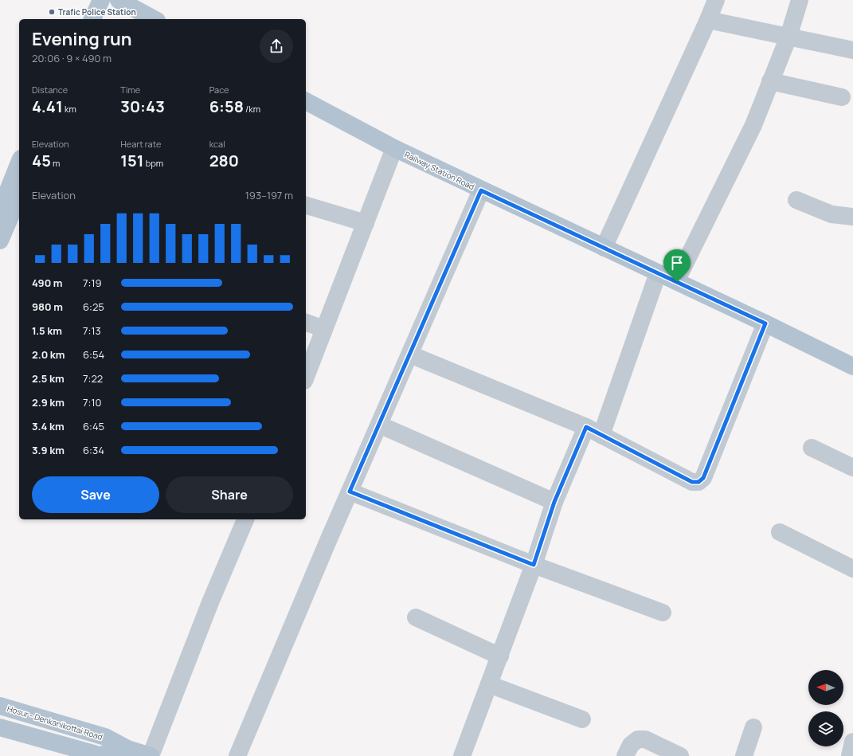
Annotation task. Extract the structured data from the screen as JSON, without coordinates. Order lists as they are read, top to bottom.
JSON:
{
  "streets": {
    "main road": ["Railway Station Road", "Hosur - Denkanikottai Road"]
  },
  "places": ["Trafic Police Station"],
  "north": "left",
  "page": {
    "heading": ["Evening run", "20:06 · 9 × 490 m"],
    "stats": [
      ["Distance", "4.41 km"],
      ["Time", "30:43"],
      ["Pace", "6:58 /km"],
      ["Elevation", "45 m"],
      ["Heart rate", "151 bpm"],
      ["kcal", "280"]
    ],
    "chart": ["Elevation", "193–197 m"],
    "list": [
      {
        "name": "490 m",
        "note": "7:19"
      },
      {
        "name": "980 m",
        "note": "6:25"
      },
      {
        "name": "1.5 km",
        "note": "7:13"
      },
      {
        "name": "2.0 km",
        "note": "6:54"
      },
      {
        "name": "2.5 km",
        "note": "7:22"
      },
      {
        "name": "2.9 km",
        "note": "7:10"
      },
      {
        "name": "3.4 km",
        "note": "6:45"
      },
      {
        "name": "3.9 km",
        "note": "6:34"
      }
    ],
    "buttons": ["Save", "Share"]
  }
}
